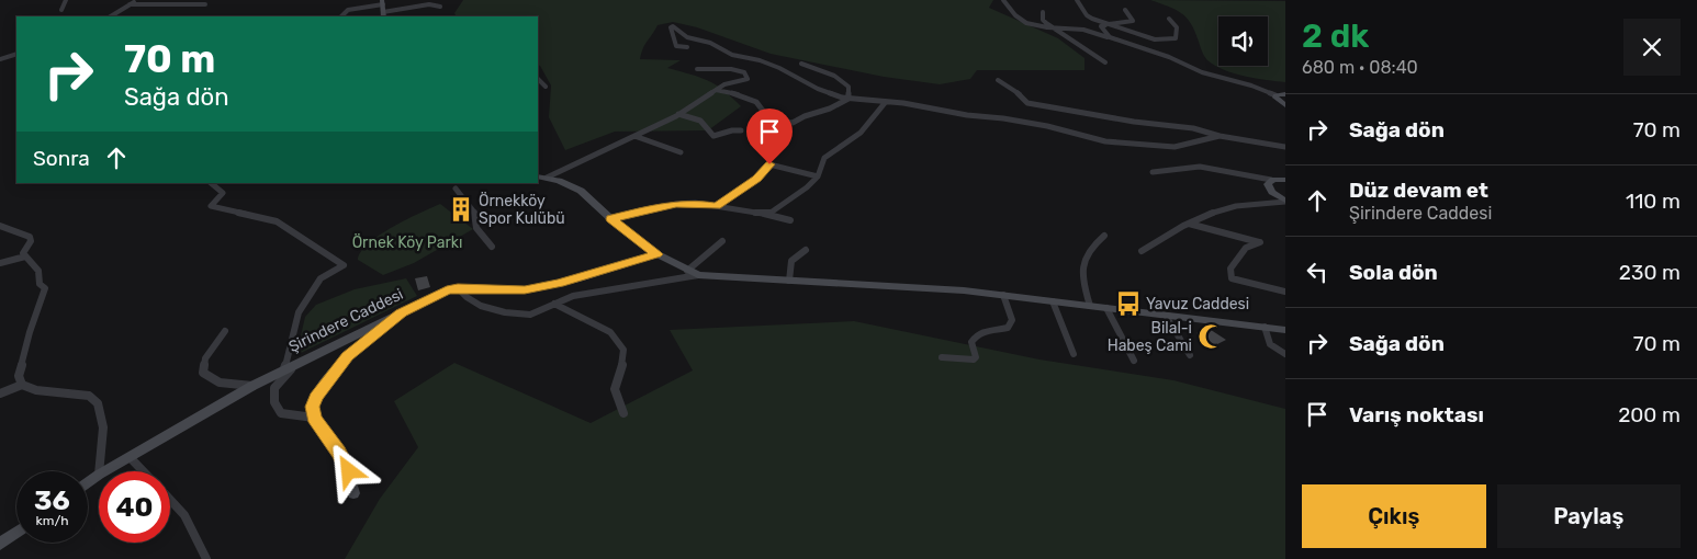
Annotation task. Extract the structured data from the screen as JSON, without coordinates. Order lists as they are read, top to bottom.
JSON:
{
  "streets": {
    "street": ["Şirindere Caddesi"]
  },
  "parks": ["Örnek Köy Parkı"],
  "places": {
    "building": ["Örnekköy Spor Kulübü"],
    "bus stop": ["Yavuz Caddesi"],
    "mosque": ["Bilal-i Habeş Cami"]
  },
  "page": {
    "heading": ["2 dk", "680 m · 08:40"],
    "turn": ["70 m", "Sağa dön"],
    "list": [
      {
        "name": "Sağa dön",
        "value": "70 m"
      },
      {
        "name": "Düz devam et",
        "note": "Şirindere Caddesi",
        "value": "110 m"
      },
      {
        "name": "Sola dön",
        "value": "230 m"
      },
      {
        "name": "Sağa dön",
        "value": "70 m"
      },
      {
        "name": "Varış noktası",
        "value": "200 m"
      }
    ],
    "then": "Sonra",
    "speed": "36 km/h",
    "limit": "40",
    "buttons": ["Çıkış", "Paylaş"]
  }
}
